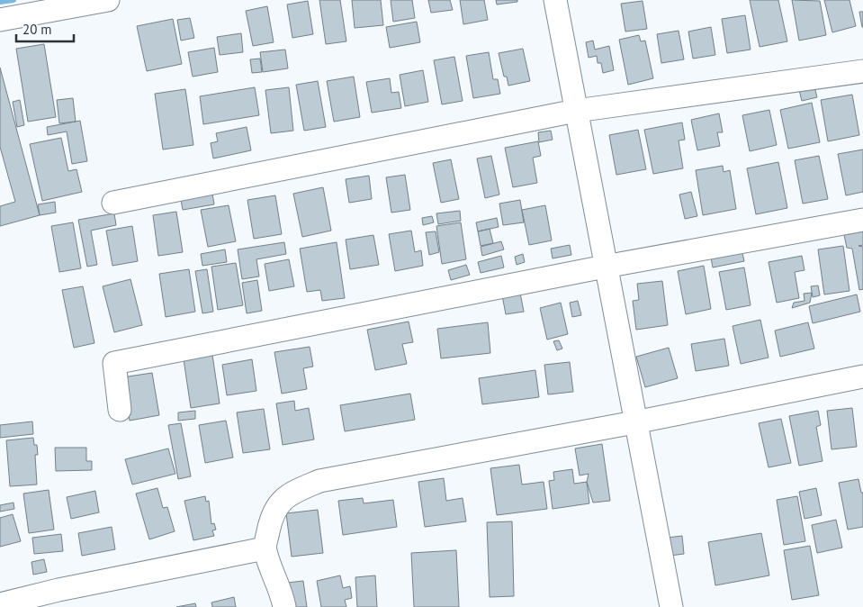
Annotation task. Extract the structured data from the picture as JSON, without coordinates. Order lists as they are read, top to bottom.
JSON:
{
  "scale_bar": "20 m"
}
